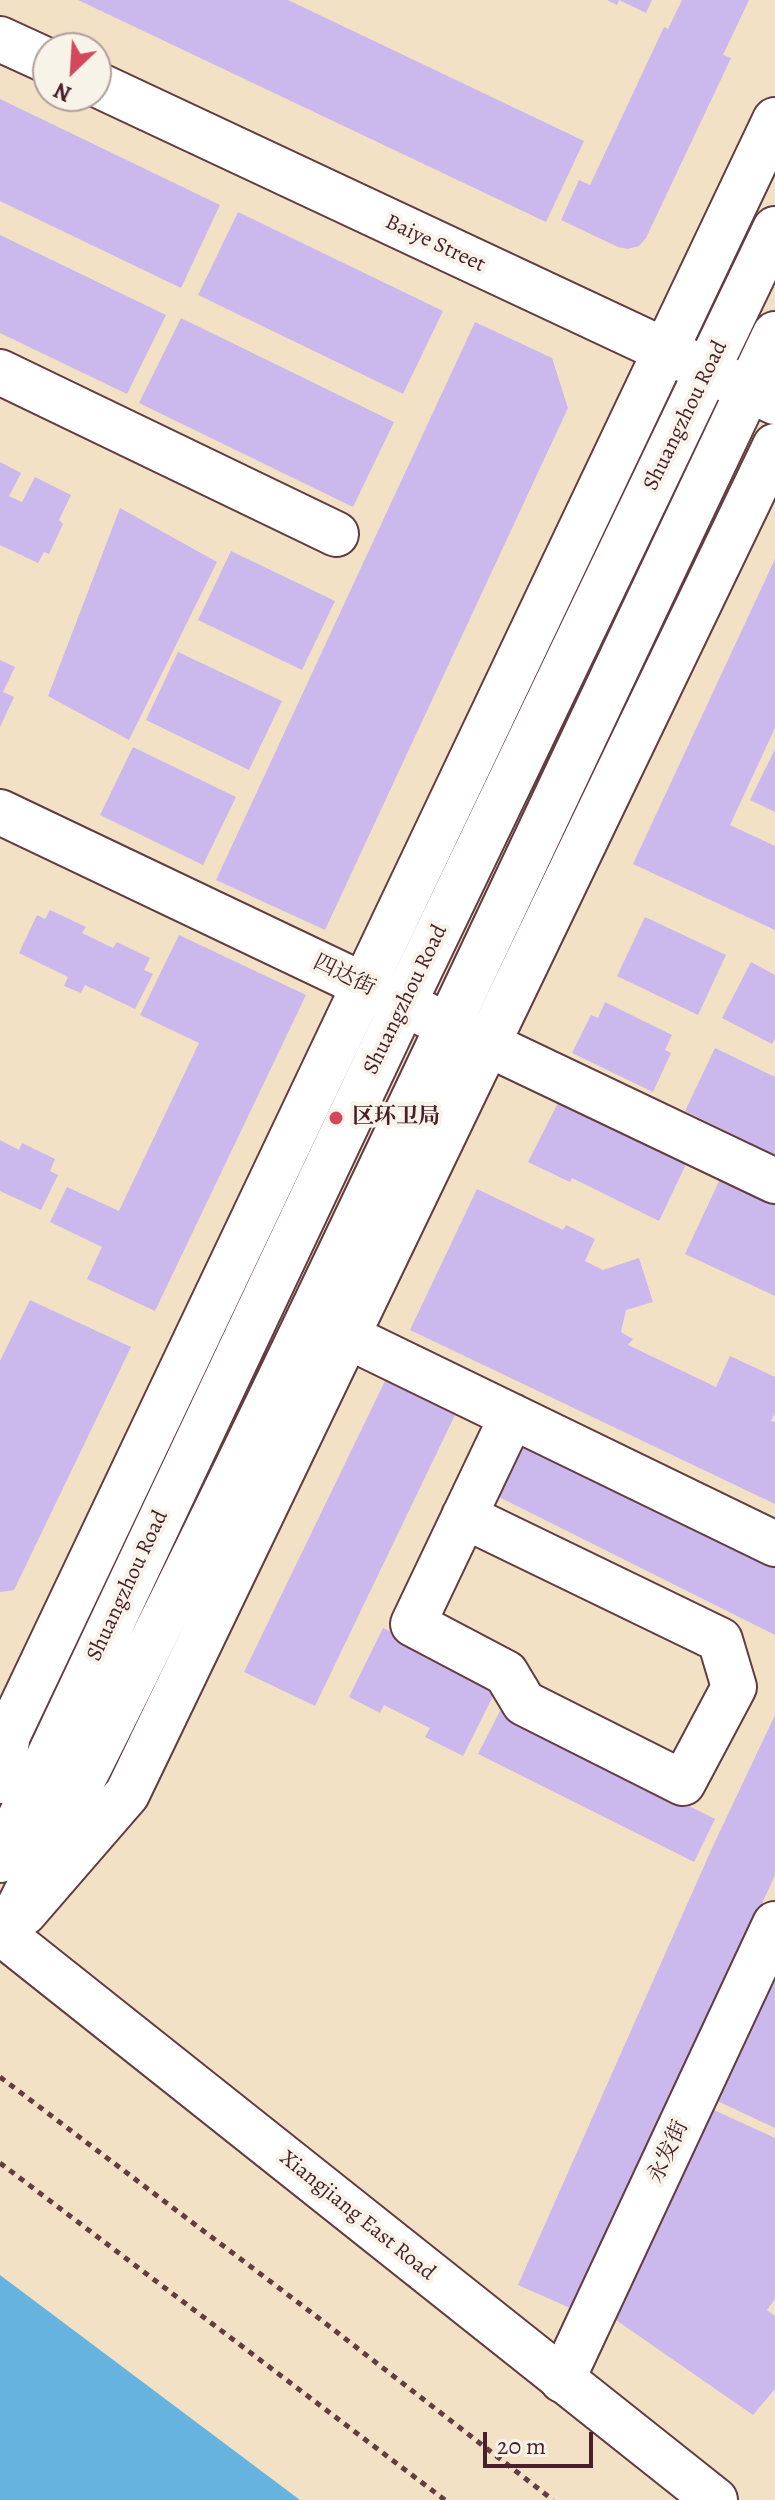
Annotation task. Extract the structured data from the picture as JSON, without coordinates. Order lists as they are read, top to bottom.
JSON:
{
  "streets": {
    "main road": [
      "Baiye Street",
      "Shuangzhou Road",
      "四达街",
      "永发街",
      "Xiangjiang East Road"
    ]
  },
  "crossings": [
    ["Baiye Street", "Shuangzhou Road"],
    ["Shuangzhou Road", "四达街"],
    ["Shuangzhou Road", "Xiangjiang East Road"],
    ["永发街", "Xiangjiang East Road"]
  ],
  "places": ["区环卫局"],
  "scale_bar": "20 m",
  "north": "bottom left"
}
